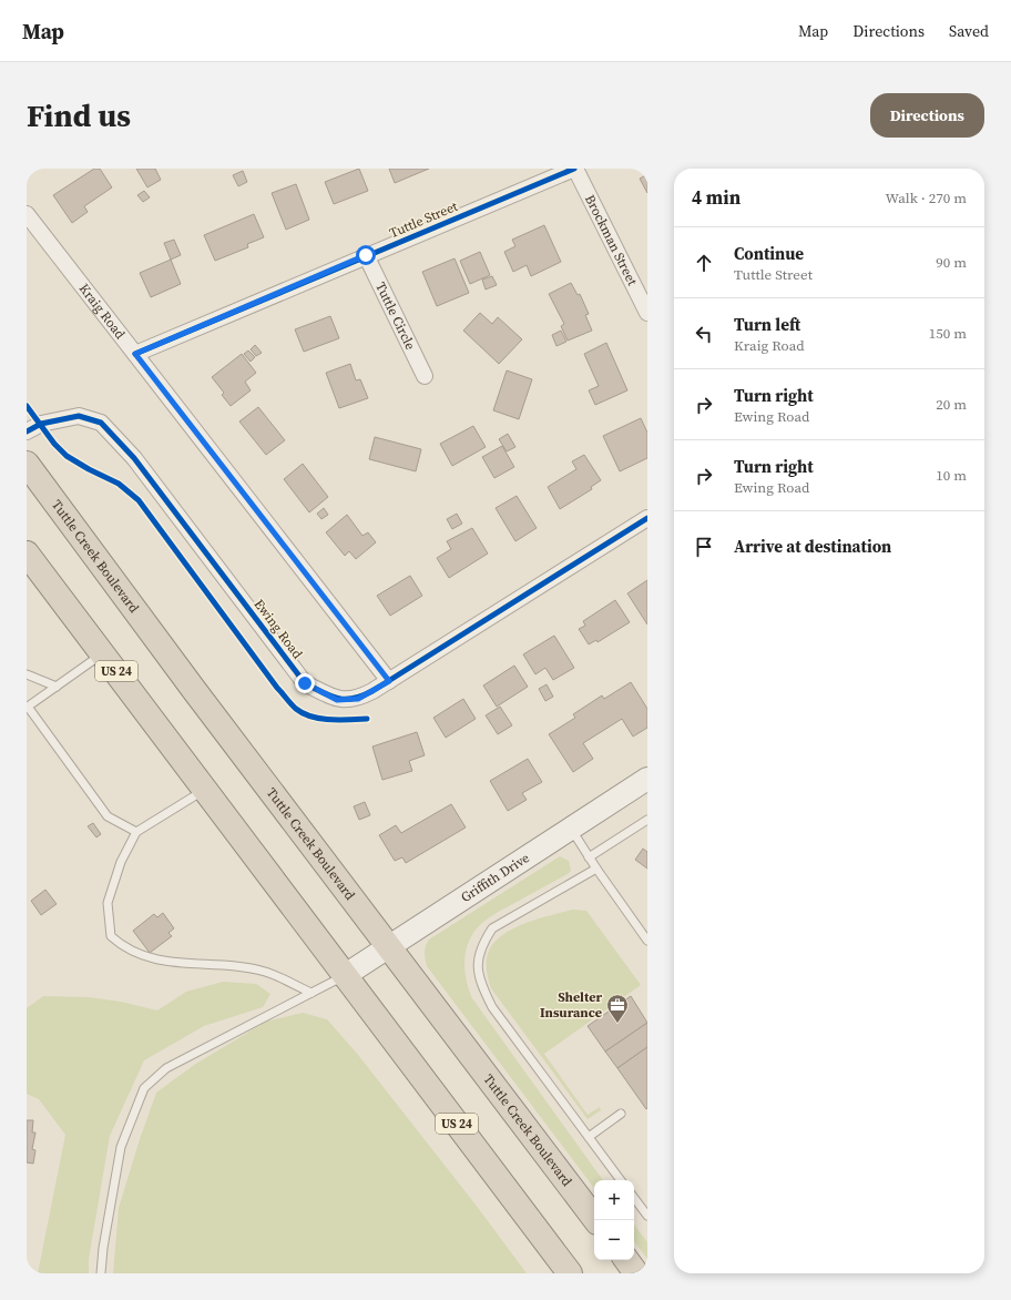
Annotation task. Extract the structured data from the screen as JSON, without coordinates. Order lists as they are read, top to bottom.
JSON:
{
  "streets": {
    "highway": ["Tuttle Creek Boulevard", "US 24"],
    "street": [
      "Tuttle Street",
      "Brockman Street",
      "Kraig Road",
      "Tuttle Circle",
      "Ewing Road",
      "Griffith Drive"
    ]
  },
  "crossings": [
    ["Tuttle Street", "Brockman Street"],
    ["Tuttle Street", "Kraig Road"],
    ["Tuttle Street", "Tuttle Circle"],
    ["Kraig Road", "Ewing Road"],
    ["Tuttle Creek Boulevard", "Griffith Drive"],
    ["US 24", "Griffith Drive"]
  ],
  "places": {
    "office": ["Shelter Insurance"]
  },
  "page": {
    "header": "Map",
    "nav": ["Map", "Directions", "Saved"],
    "buttons": "Directions",
    "title": "Find us",
    "heading": ["4 min", "Walk · 270 m"],
    "list": [
      ["Continue", "Tuttle Street", "90 m"],
      ["Turn left", "Kraig Road", "150 m"],
      ["Turn right", "Ewing Road", "20 m"],
      ["Turn right", "Ewing Road", "10 m"],
      "Arrive at destination"
    ],
    "map_buttons": ["+", "−"]
  }
}
